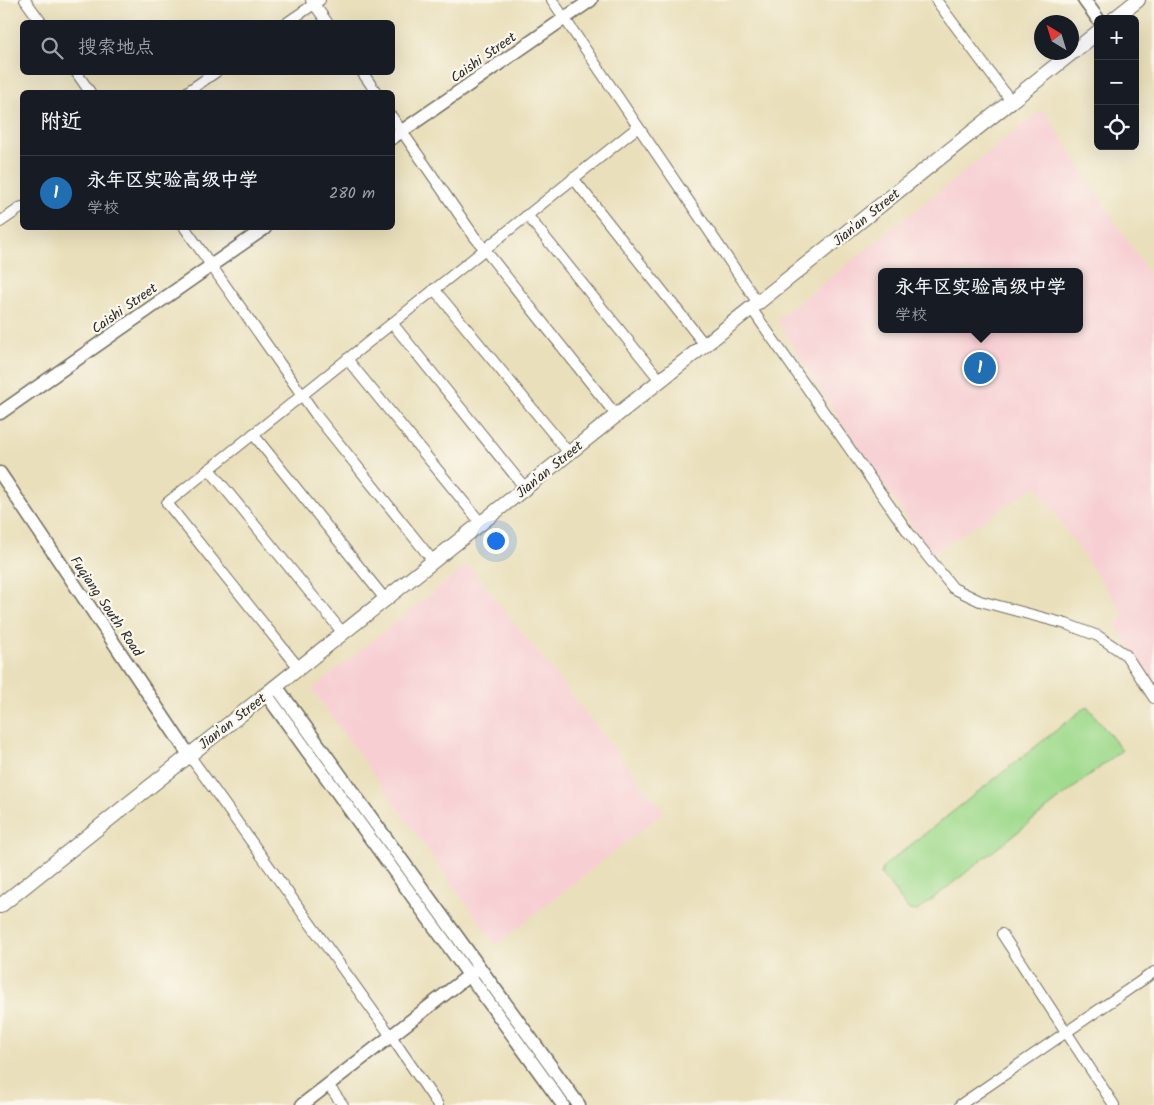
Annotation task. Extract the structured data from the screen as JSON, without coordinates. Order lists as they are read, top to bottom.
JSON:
{
  "streets": {
    "main road": ["Jian'an Street"],
    "street": ["Caishi Street", "Fuqiang South Road"]
  },
  "crossings": [
    ["Jian'an Street", "Fuqiang South Road"]
  ],
  "north": "top left",
  "page": {
    "map_buttons": ["+", "−"],
    "search": "搜索地点",
    "heading": "附近",
    "list": [
      {
        "mark": "1",
        "name": "永年区实验高级中学",
        "note": "学校",
        "value": "280 m"
      }
    ],
    "popup": ["永年区实验高级中学", "学校"],
    "pins": "1"
  }
}
